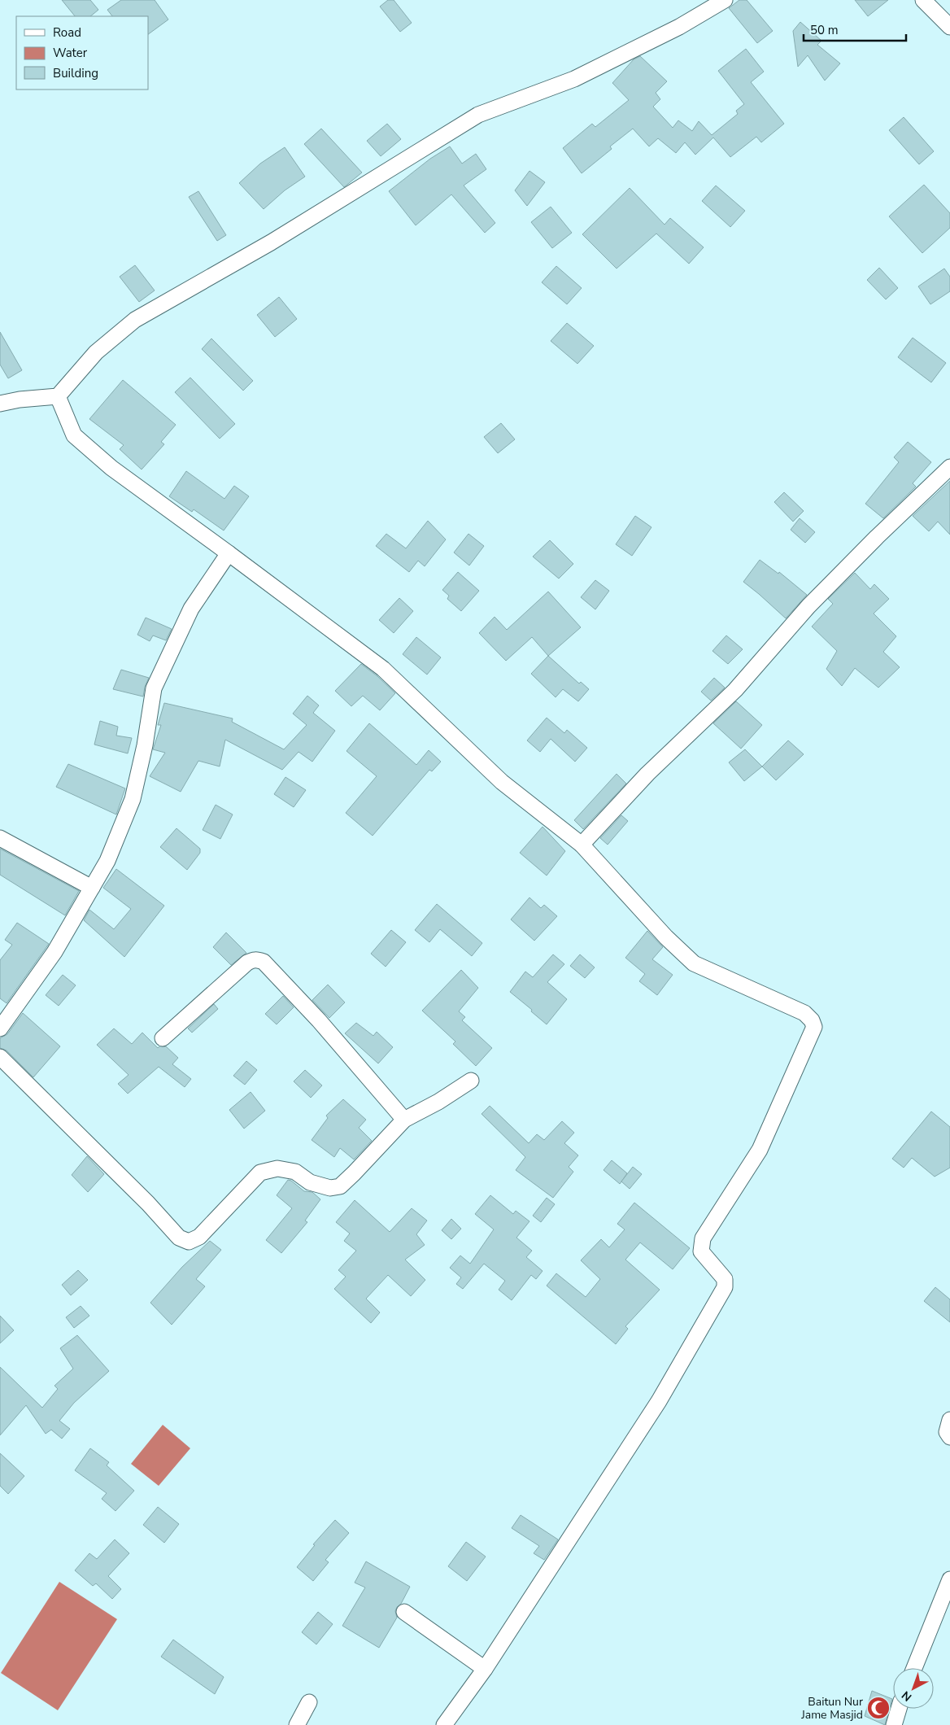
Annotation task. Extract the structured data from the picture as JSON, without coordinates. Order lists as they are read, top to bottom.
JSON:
{
  "places": {
    "mosque": ["Baitun Nur Jame Masjid"]
  },
  "legend": ["Road", "Water", "Building"],
  "scale_bar": "50 m",
  "north": "bottom left"
}
